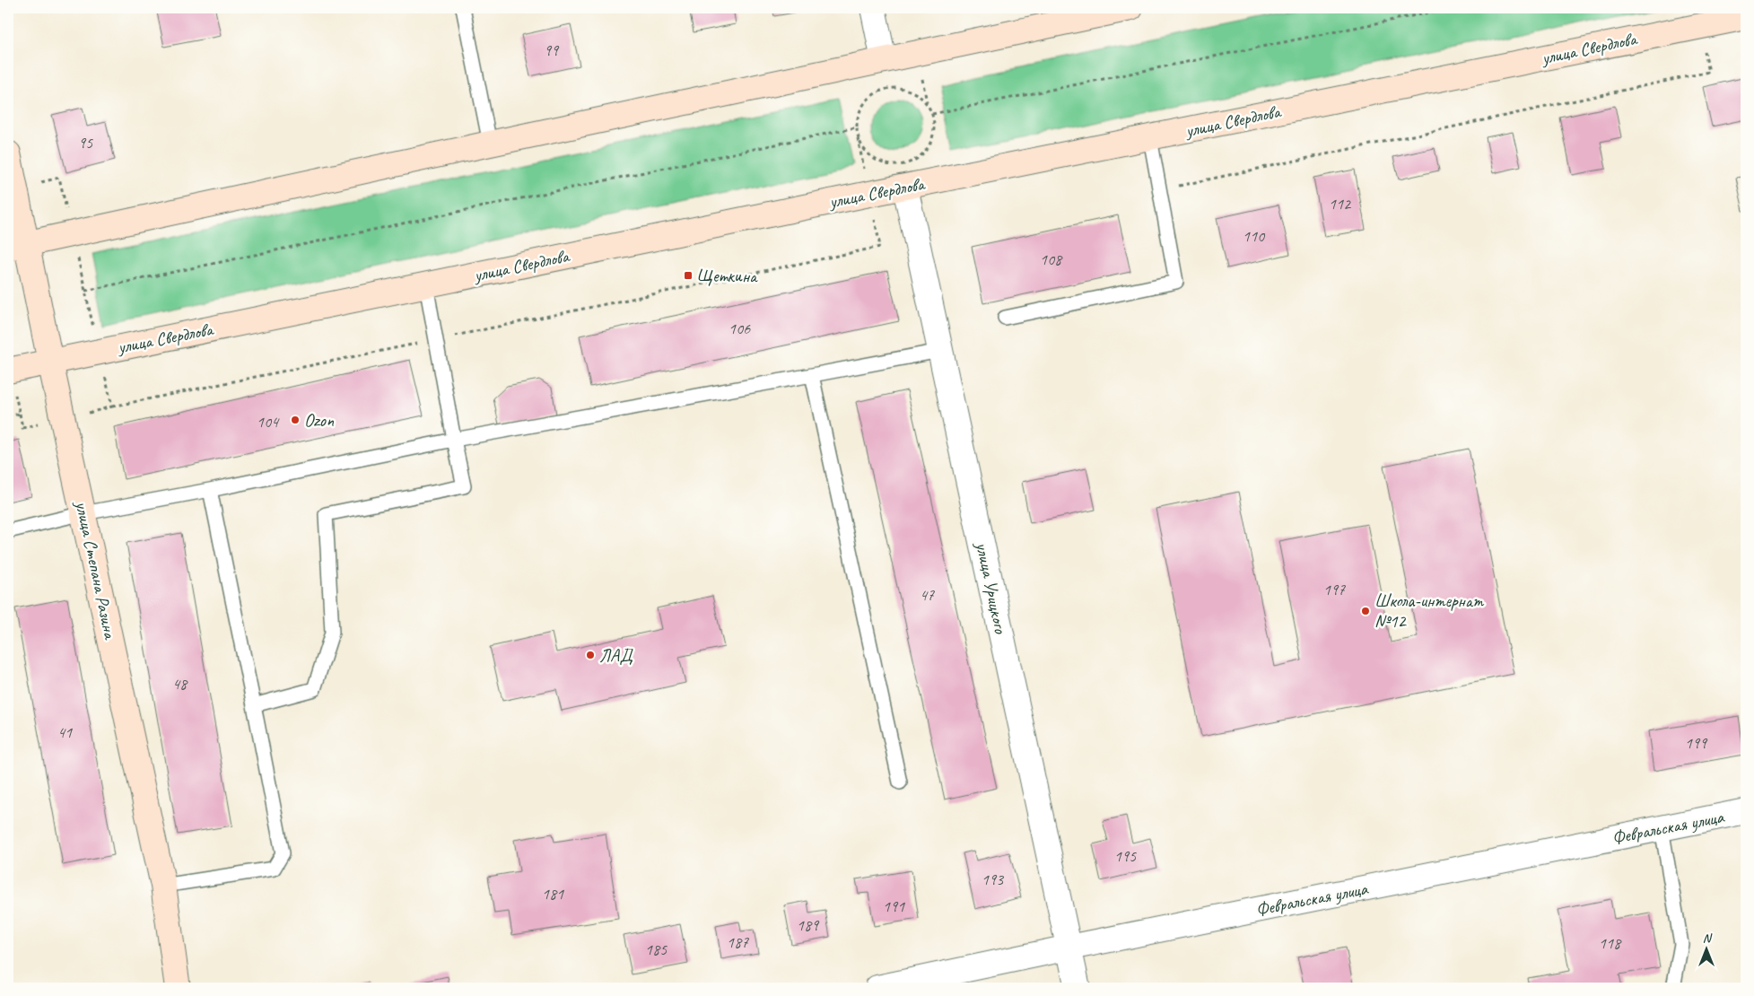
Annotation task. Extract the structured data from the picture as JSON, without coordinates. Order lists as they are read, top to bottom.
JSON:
{
  "streets": {
    "main road": ["улица Свердлова", "улица Степана Разина"],
    "street": ["улица Урицкого", "Февральская улица"]
  },
  "crossings": [
    ["улица Свердлова", "улица Степана Разина"],
    ["улица Свердлова", "улица Урицкого"],
    ["улица Урицкого", "Февральская улица"]
  ],
  "places": {
    "transit": ["Щеткина"],
    "other": ["Ozon", "Школа-интернат №12", "ЛАД"]
  },
  "house_numbers": [
    "99",
    "95",
    "112",
    "110",
    "108",
    "106",
    "104",
    "197",
    "47",
    "48",
    "41",
    "199",
    "195",
    "193",
    "181",
    "191",
    "189",
    "187",
    "118",
    "185"
  ],
  "north": "top"
}
